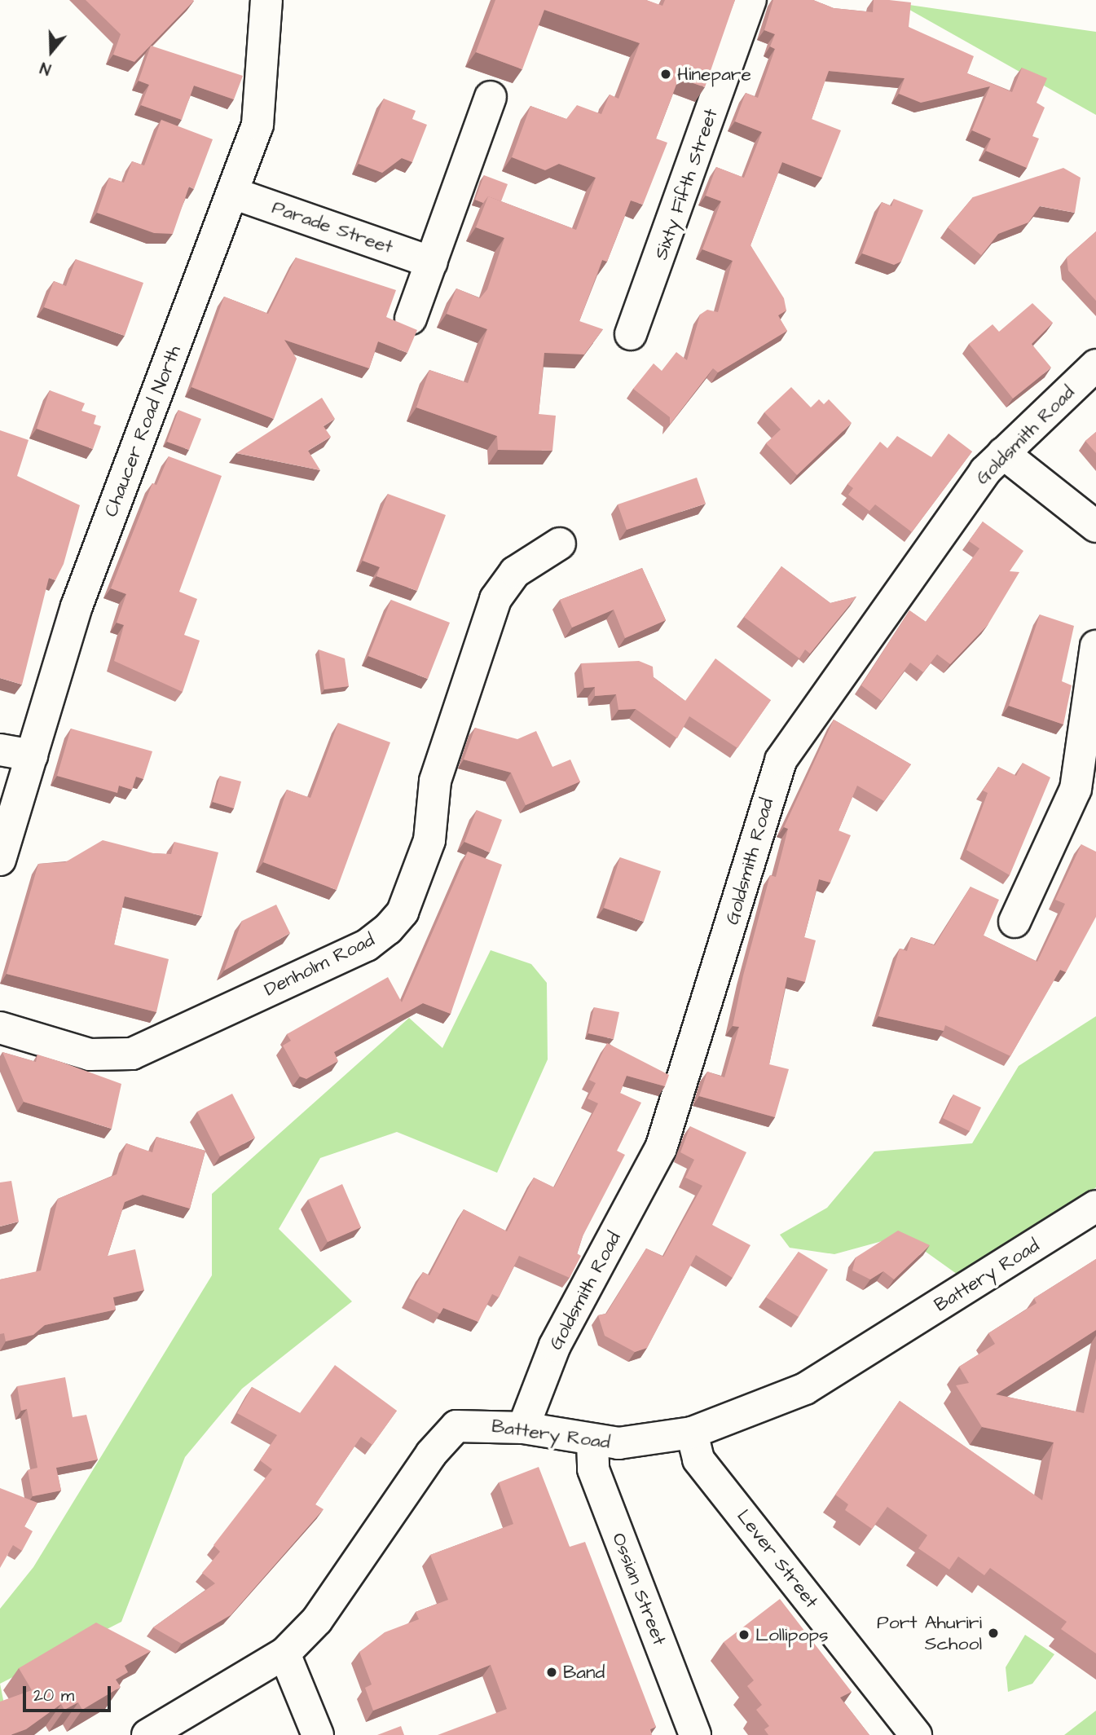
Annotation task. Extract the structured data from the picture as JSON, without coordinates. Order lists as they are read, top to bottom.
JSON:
{
  "streets": {
    "street": [
      "Sixty Fifth Street",
      "Parade Street",
      "Chaucer Road North",
      "Goldsmith Road",
      "Denholm Road",
      "Battery Road",
      "Lever Street",
      "Ossian Street"
    ]
  },
  "crossings": [
    ["Parade Street", "Chaucer Road North"],
    ["Goldsmith Road", "Battery Road"],
    ["Battery Road", "Lever Street"],
    ["Battery Road", "Ossian Street"]
  ],
  "places": [
    "Hinepare",
    "Port Ahuriri School",
    "Lollipops",
    "Band"
  ],
  "scale_bar": "20 m",
  "north": "bottom"
}
